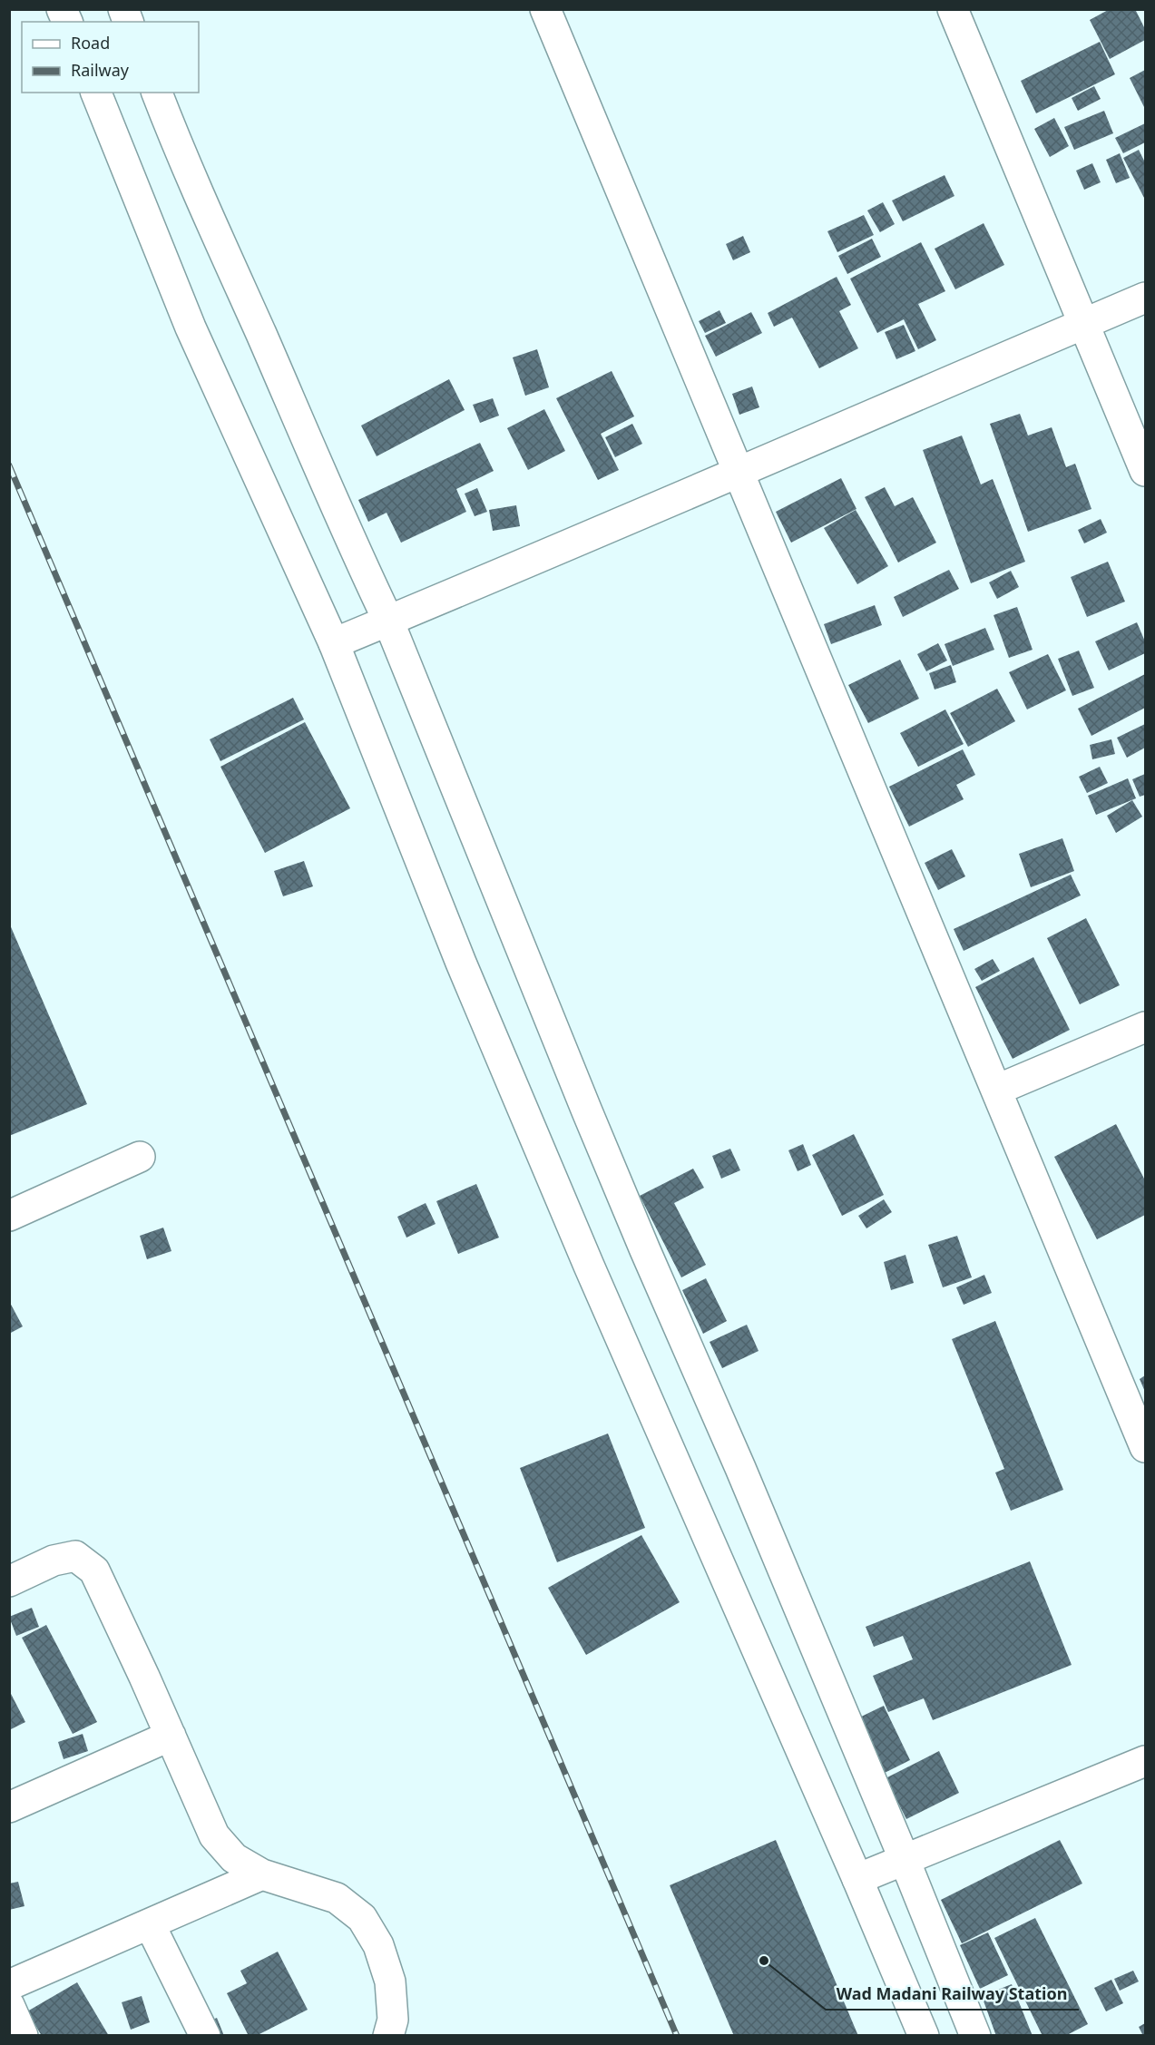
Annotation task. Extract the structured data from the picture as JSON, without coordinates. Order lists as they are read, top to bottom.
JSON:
{
  "places": ["Wad Madani Railway Station"],
  "legend": ["Road", "Railway"]
}
